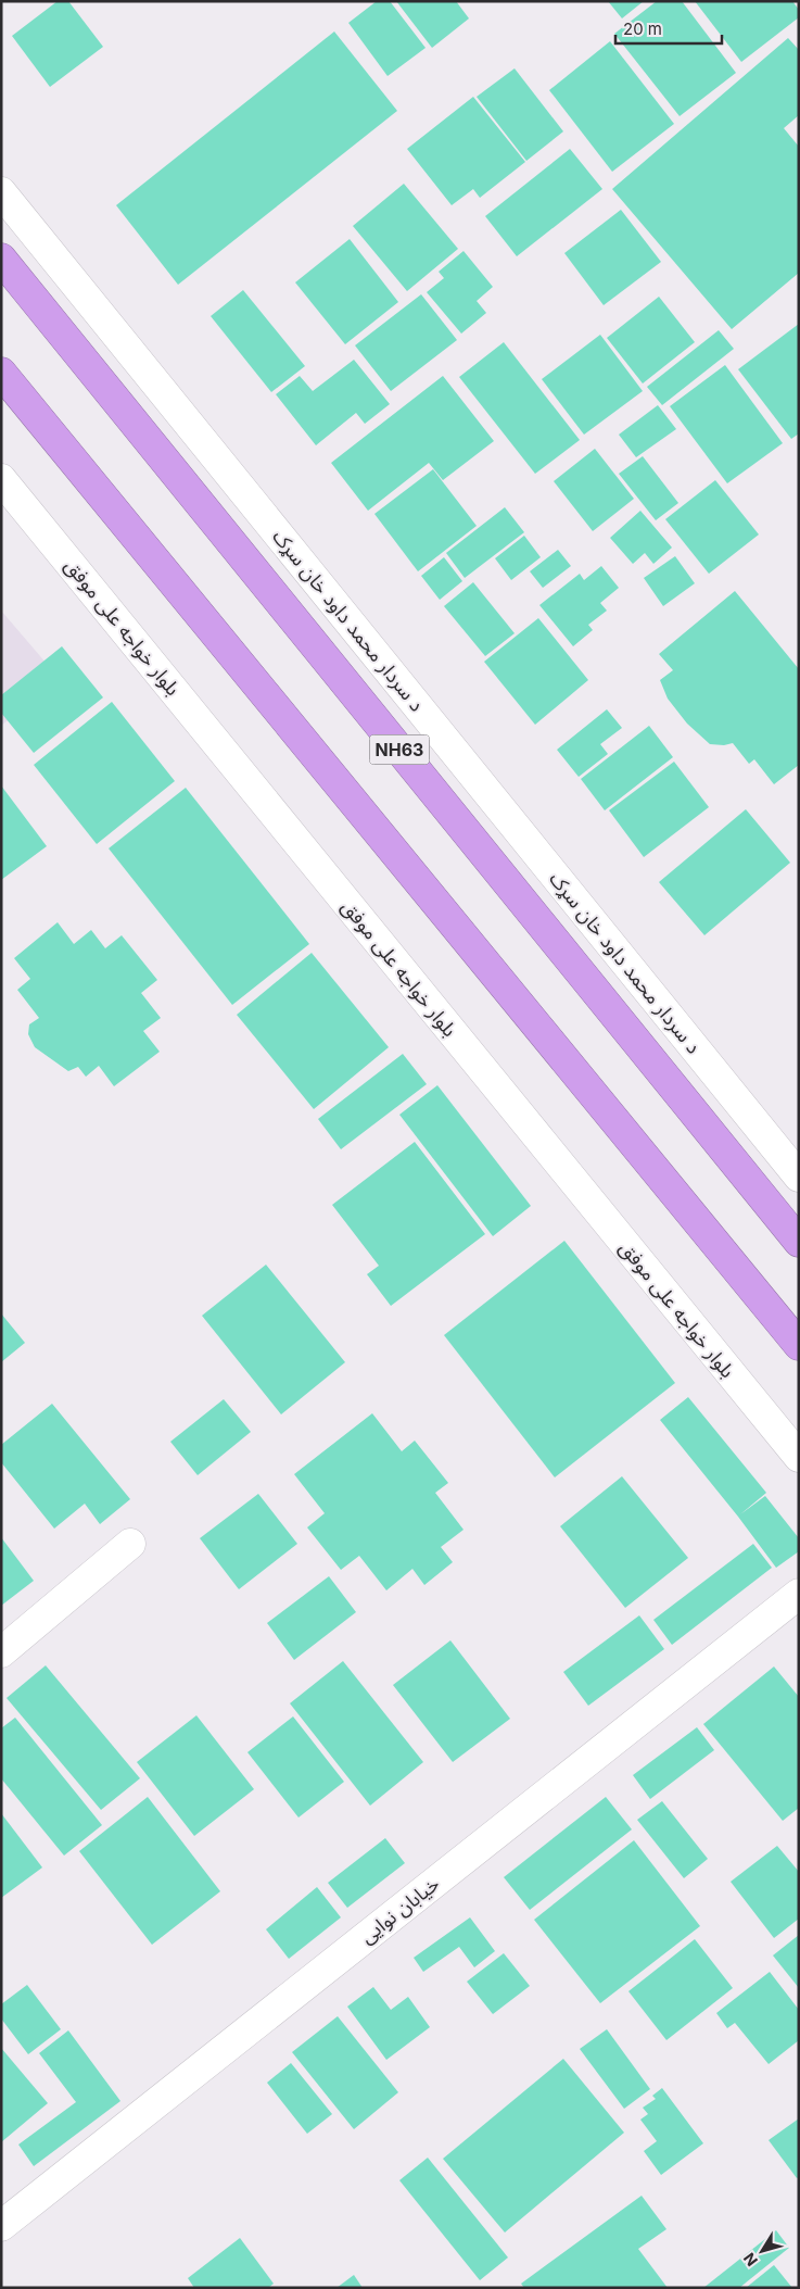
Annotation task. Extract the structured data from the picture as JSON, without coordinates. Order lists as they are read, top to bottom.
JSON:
{
  "streets": {
    "highway": ["NH63"],
    "street": ["د سردار محمد داود خان سړک", "بلوار خواجه علی موفق", "خیابان نوایی"]
  },
  "scale_bar": "20 m",
  "north": "bottom left"
}
